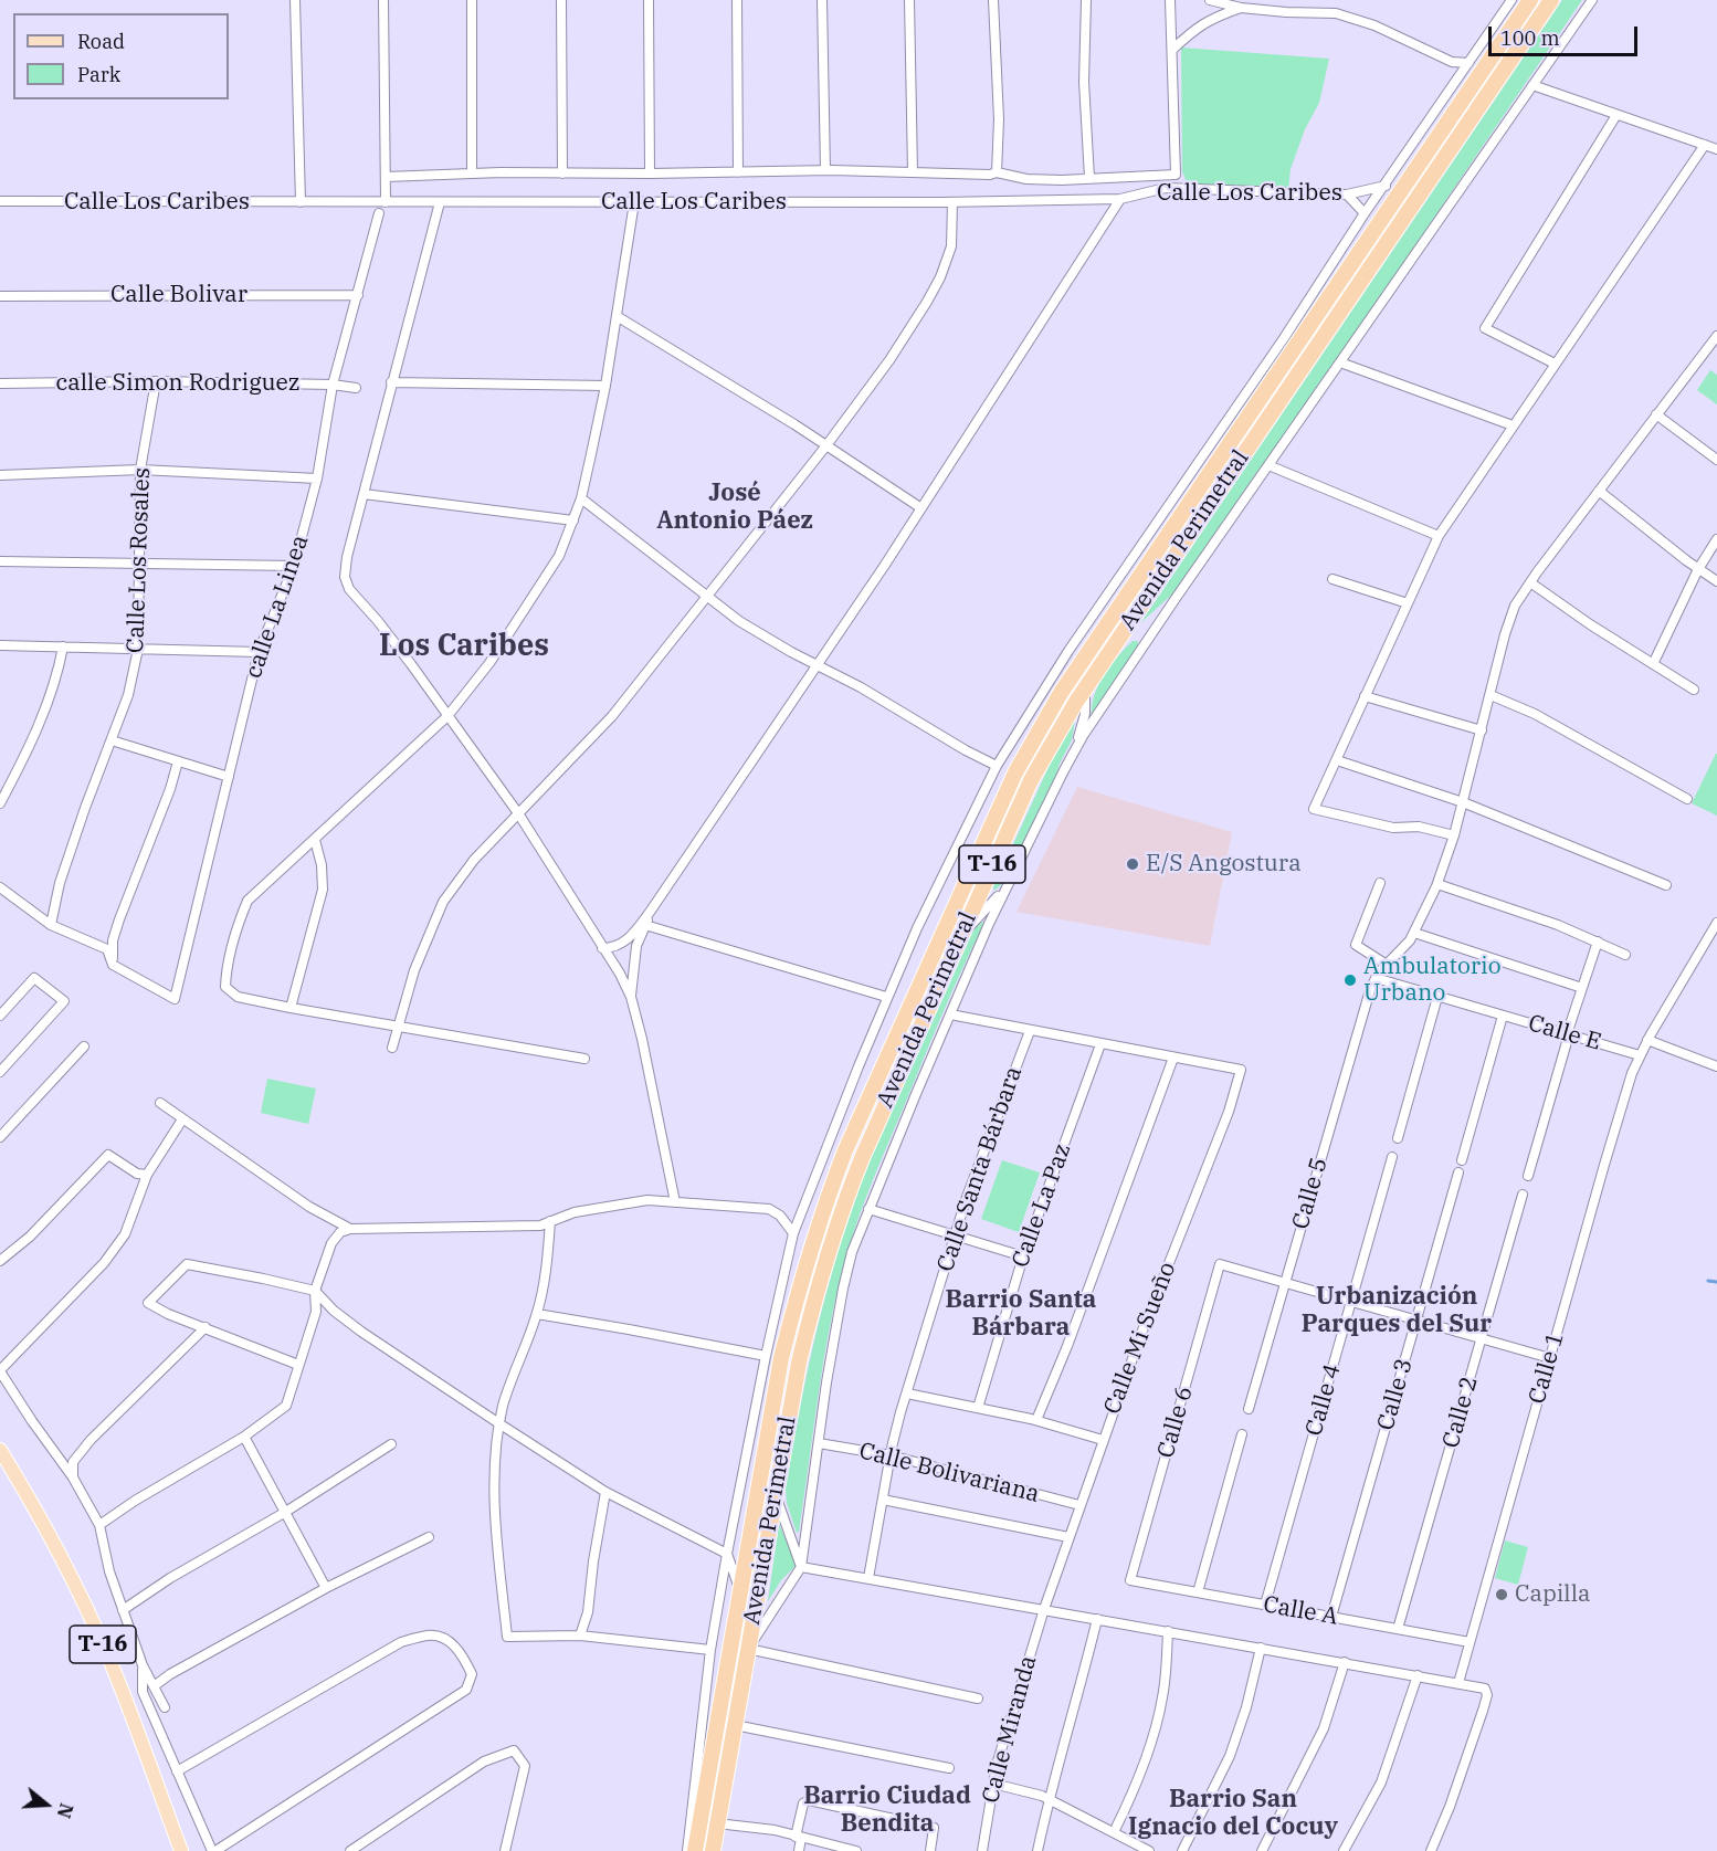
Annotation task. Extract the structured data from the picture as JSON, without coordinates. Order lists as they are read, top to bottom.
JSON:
{
  "streets": {
    "highway": ["Avenida Perimetral", "T-16"],
    "street": [
      "Calle Los Caribes",
      "Calle Bolivar",
      "calle Simon Rodriguez",
      "Calle Los Rosales",
      "calle La Linea",
      "Calle E",
      "Calle Santa Bárbara",
      "Calle 5",
      "Calle La Paz",
      "Calle Mi Sueño",
      "Calle 1",
      "Calle 3",
      "Calle 4",
      "Calle 2",
      "Calle 6",
      "Calle Bolivariana",
      "Calle A",
      "Calle Miranda"
    ]
  },
  "crossings": [
    ["Calle Bolivar", "calle La Linea"],
    ["calle Simon Rodriguez", "Calle Los Rosales"],
    ["calle Simon Rodriguez", "calle La Linea"],
    ["Avenida Perimetral", "Calle Bolivariana"],
    ["Calle E", "Calle 5"],
    ["Calle E", "Calle 1"],
    ["Calle Santa Bárbara", "Calle Bolivariana"],
    ["Calle 5", "Calle 6"],
    ["Calle Mi Sueño", "Calle Bolivariana"],
    ["Calle Mi Sueño", "Calle Miranda"],
    ["Calle 1", "Calle A"],
    ["Calle 3", "Calle A"],
    ["Calle 4", "Calle A"],
    ["Calle 2", "Calle A"],
    ["Calle 6", "Calle A"]
  ],
  "districts": [
    "José Antonio Páez",
    "Los Caribes",
    "Urbanización Parques del Sur",
    "Barrio Santa Bárbara",
    "Barrio Ciudad Bendita",
    "Barrio San Ignacio del Cocuy"
  ],
  "places": ["E/S Angostura", "Ambulatorio Urbano", "Capilla"],
  "legend": ["Road", "Park"],
  "scale_bar": "100 m",
  "north": "right"
}
